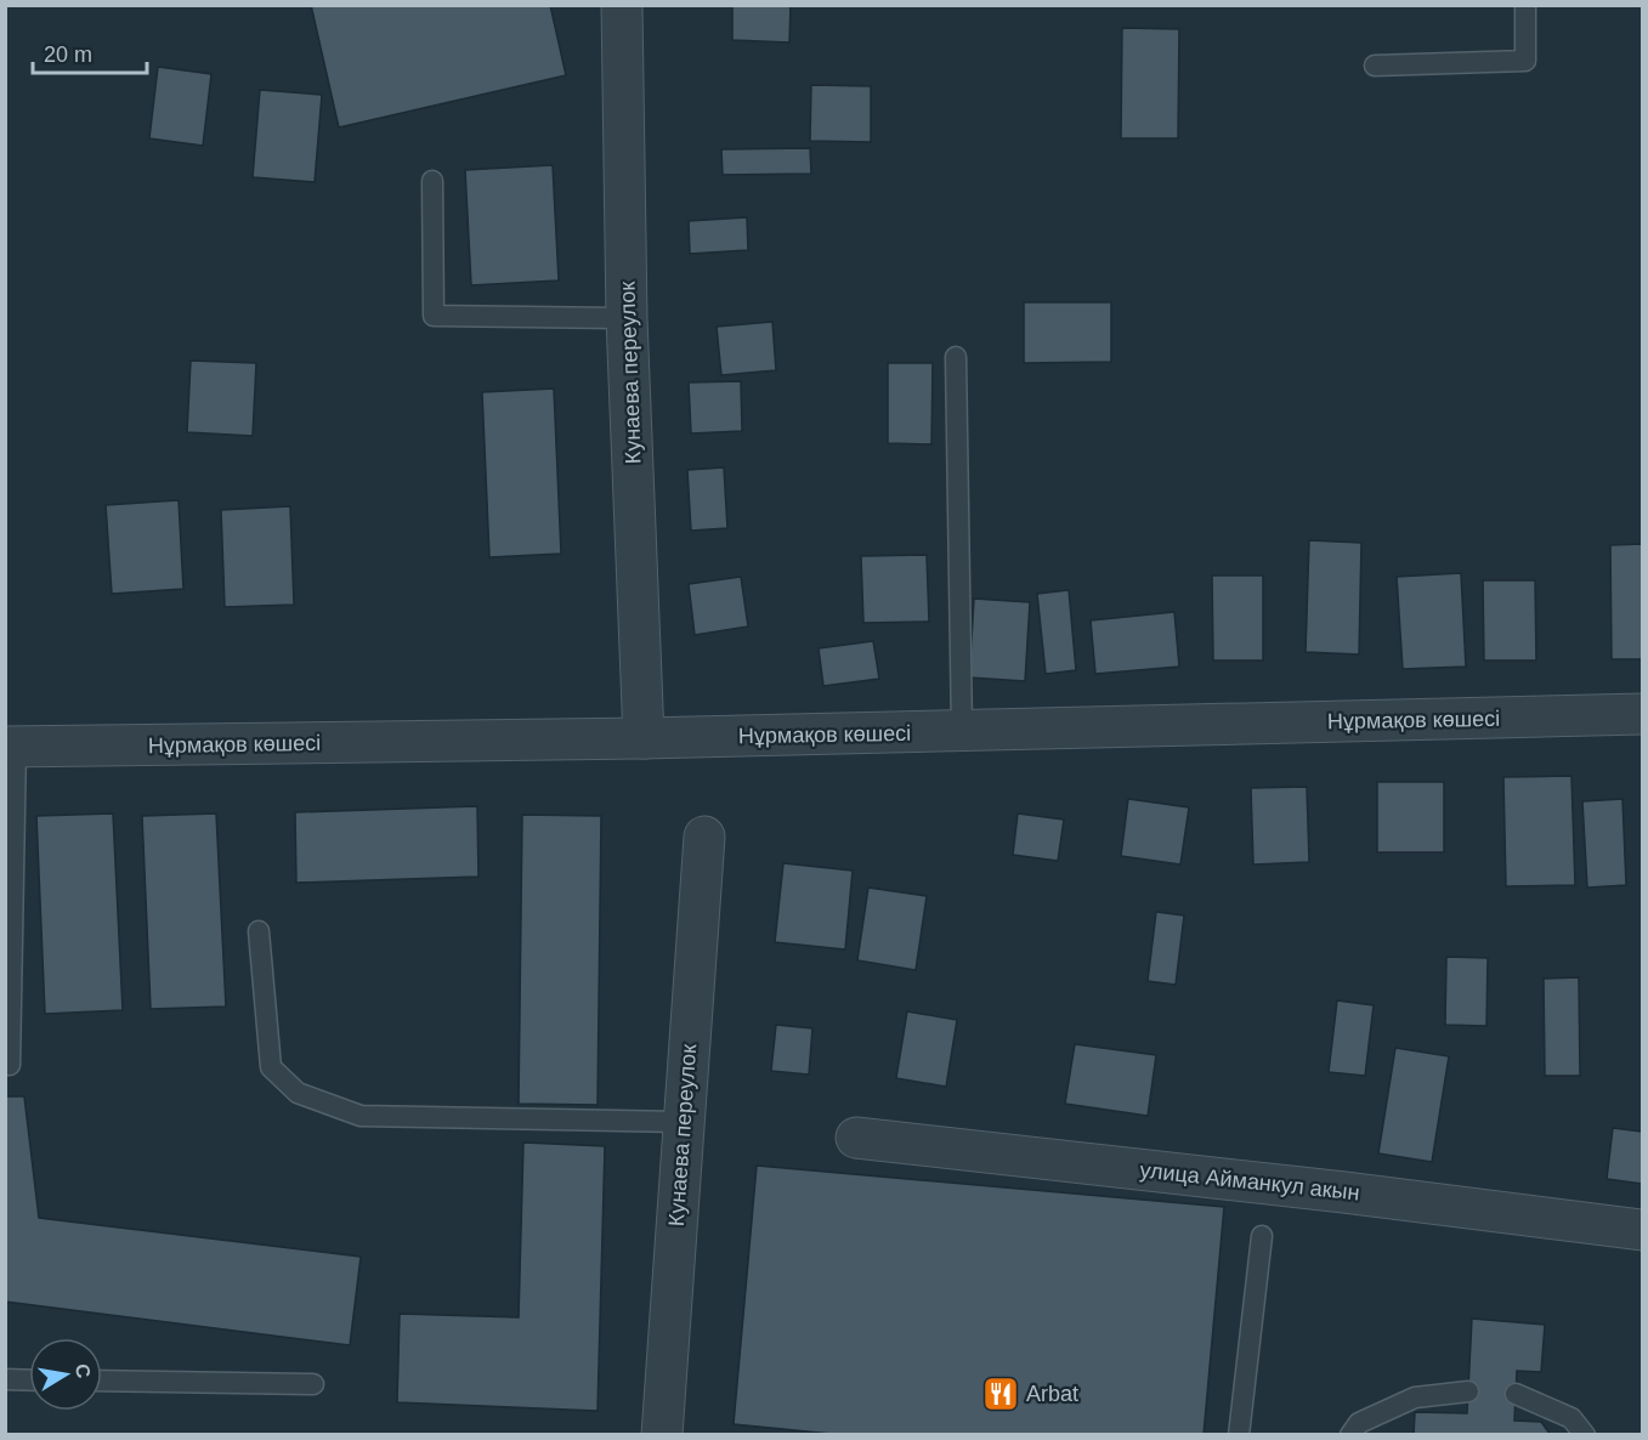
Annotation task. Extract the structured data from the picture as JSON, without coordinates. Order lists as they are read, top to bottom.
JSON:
{
  "streets": {
    "street": ["Кунаева переулок", "Нұрмақов көшесі", "улица Айманкул акын"]
  },
  "crossings": [
    ["Кунаева переулок", "Нұрмақов көшесі"]
  ],
  "places": {
    "restaurant": ["Arbat"]
  },
  "scale_bar": "20 m",
  "north": "right"
}
